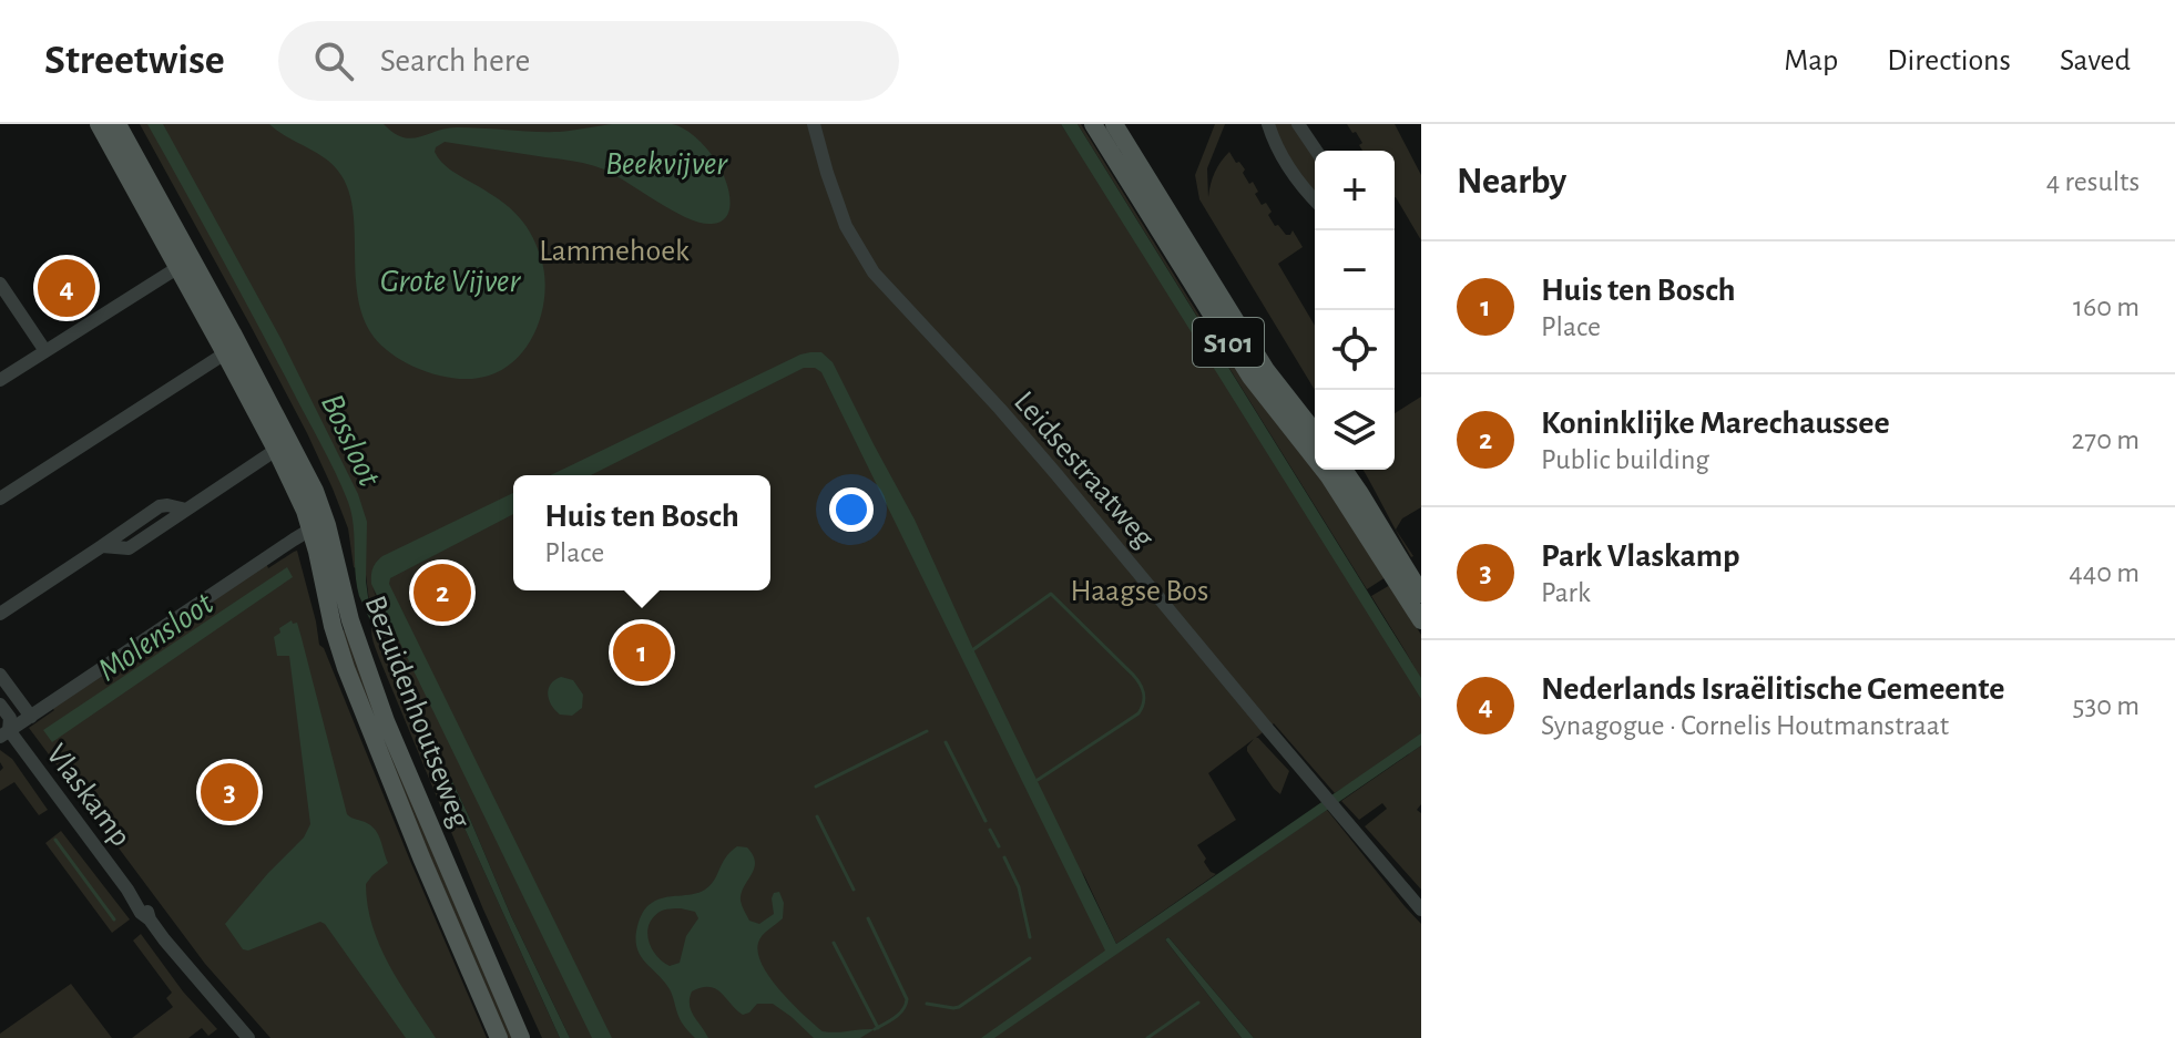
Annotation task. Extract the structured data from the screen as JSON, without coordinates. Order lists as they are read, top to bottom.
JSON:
{
  "streets": {
    "main road": ["S101", "Bezuidenhoutseweg"],
    "street": ["Leidsestraatweg", "Vlaskamp"]
  },
  "water": [
    "Beekvijver",
    "Grote Vijver",
    "Bossloot",
    "Molensloot"
  ],
  "parks": ["Lammehoek", "Haagse Bos"],
  "page": {
    "header": "Streetwise",
    "search": "Search here",
    "nav": ["Map", "Directions", "Saved"],
    "heading": ["Nearby", "4 results"],
    "map_buttons": ["+", "−"],
    "list": [
      {
        "mark": "1",
        "name": "Huis ten Bosch",
        "note": "Place",
        "value": "160 m"
      },
      {
        "mark": "2",
        "name": "Koninklijke Marechaussee",
        "note": "Public building",
        "value": "270 m"
      },
      {
        "mark": "3",
        "name": "Park Vlaskamp",
        "note": "Park",
        "value": "440 m"
      },
      {
        "mark": "4",
        "name": "Nederlands Israëlitische Gemeente",
        "note": "Synagogue · Cornelis Houtmanstraat",
        "value": "530 m"
      }
    ],
    "pins": [
      "4",
      "2",
      "1",
      "3"
    ],
    "popup": ["Huis ten Bosch", "Place"]
  }
}
